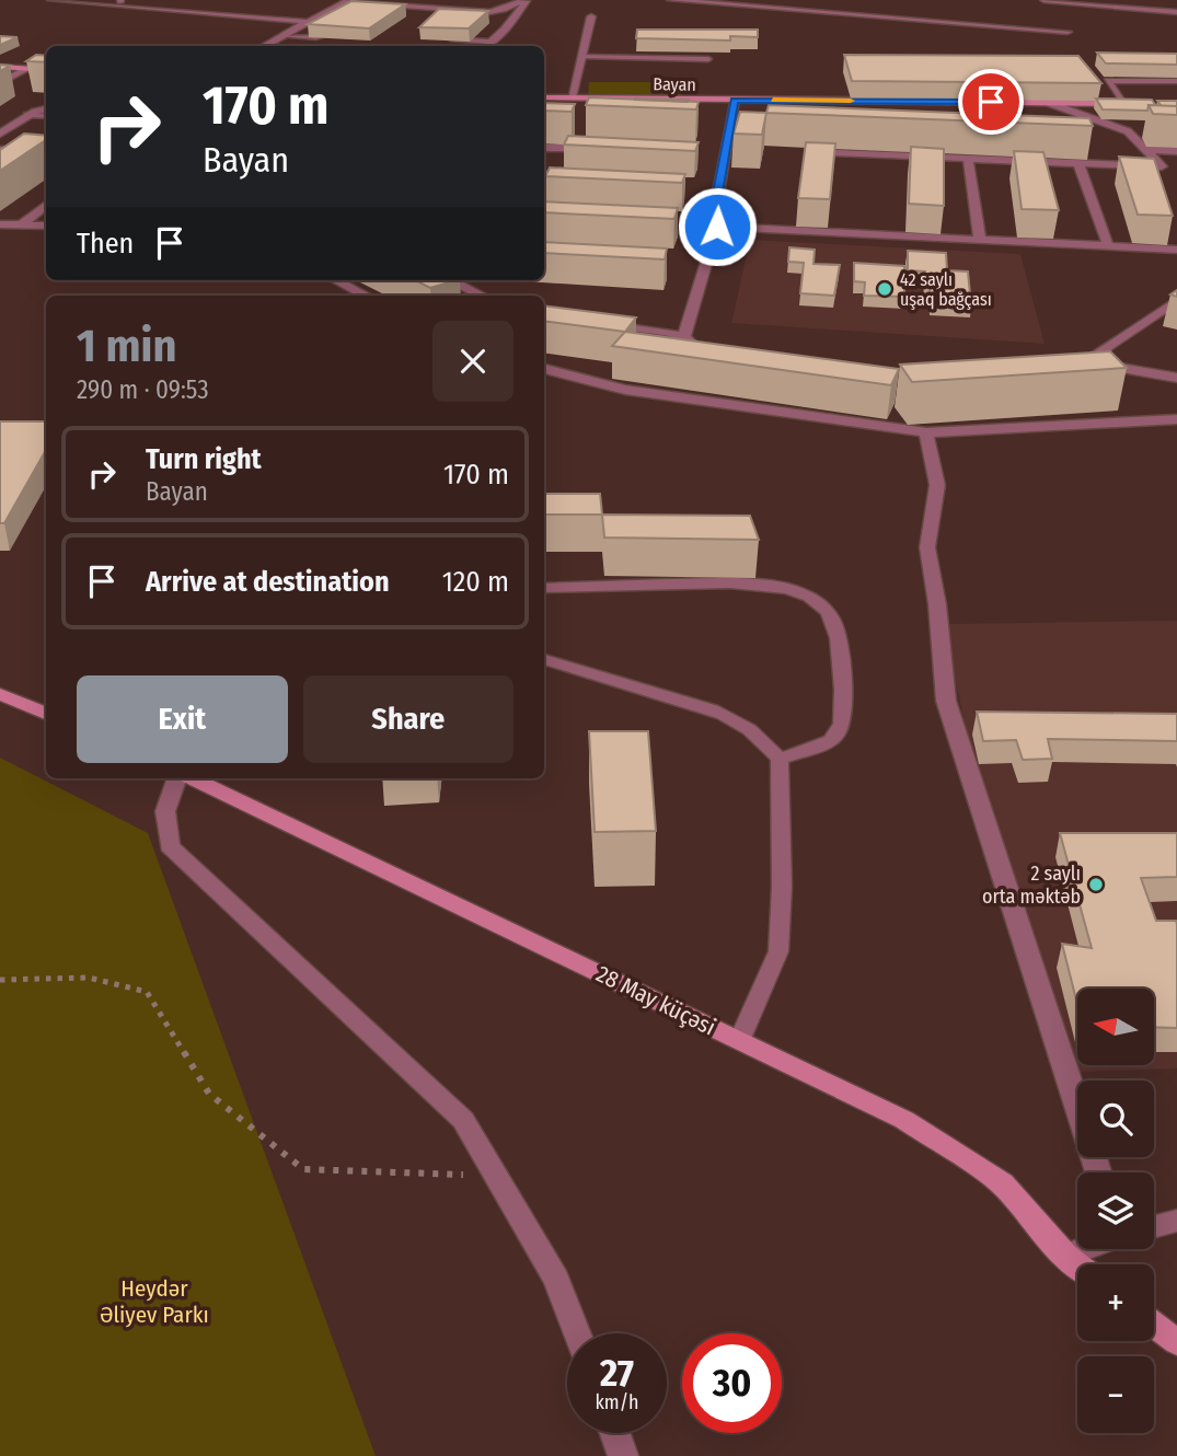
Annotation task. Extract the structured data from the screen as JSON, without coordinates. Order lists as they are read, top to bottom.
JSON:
{
  "streets": {
    "street": ["Bayan", "28 May küçəsi"]
  },
  "parks": ["Heydər Əliyev Parkı"],
  "places": ["42 saylı uşaq bağçası", "2 saylı orta məktəb"],
  "north": "left",
  "page": {
    "turn": ["170 m", "Bayan"],
    "then": "Then",
    "heading": ["1 min", "290 m · 09:53"],
    "list": [
      {
        "name": "Turn right",
        "note": "Bayan",
        "value": "170 m"
      },
      {
        "name": "Arrive at destination",
        "value": "120 m"
      }
    ],
    "buttons": ["Exit", "Share"],
    "map_buttons": ["+", "−"],
    "speed": "27 km/h",
    "limit": "30"
  }
}
